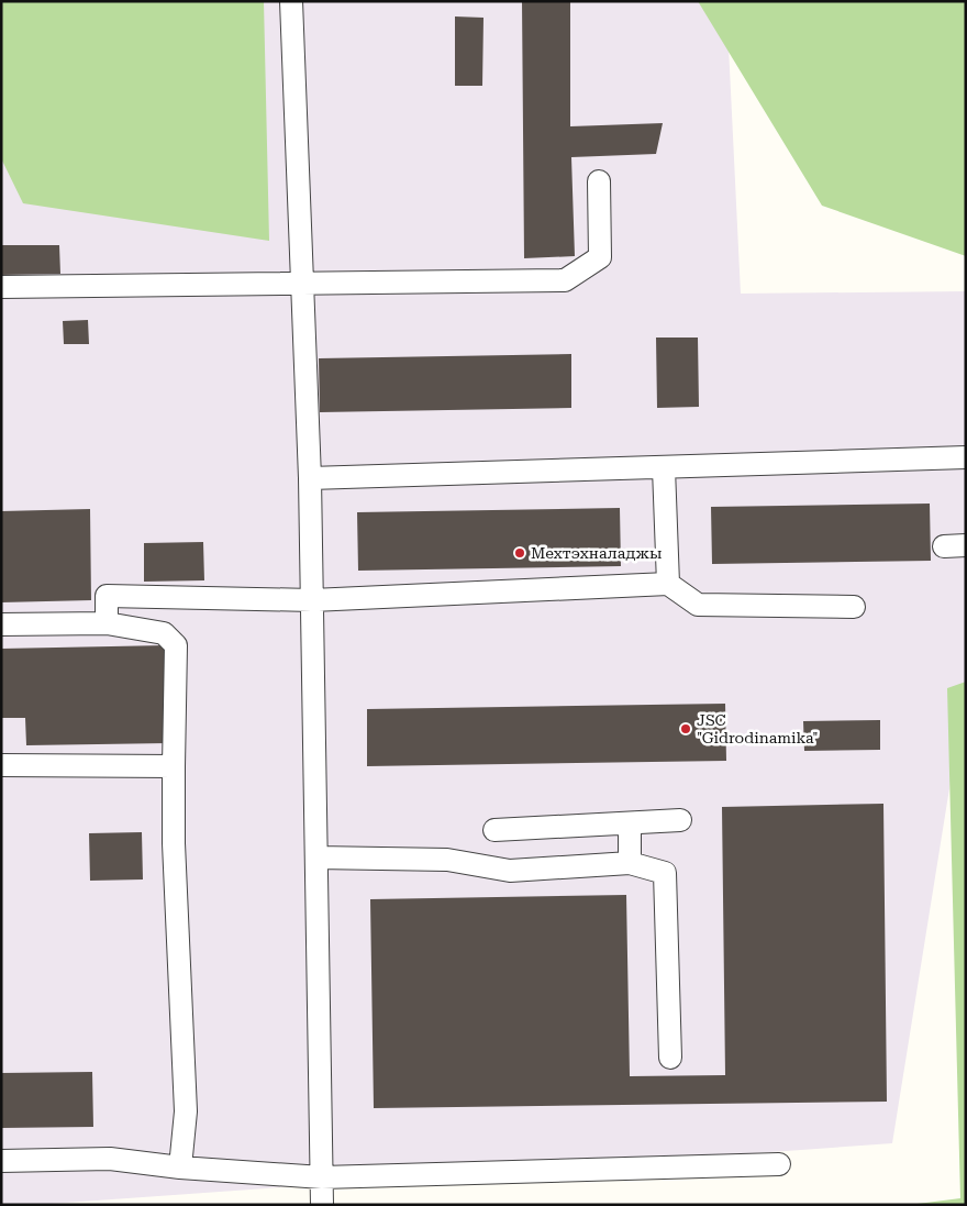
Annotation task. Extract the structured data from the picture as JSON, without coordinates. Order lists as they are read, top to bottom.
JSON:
{
  "places": ["Мехтэхналаджы", "JSC \"Gidrodinamika\""]
}
